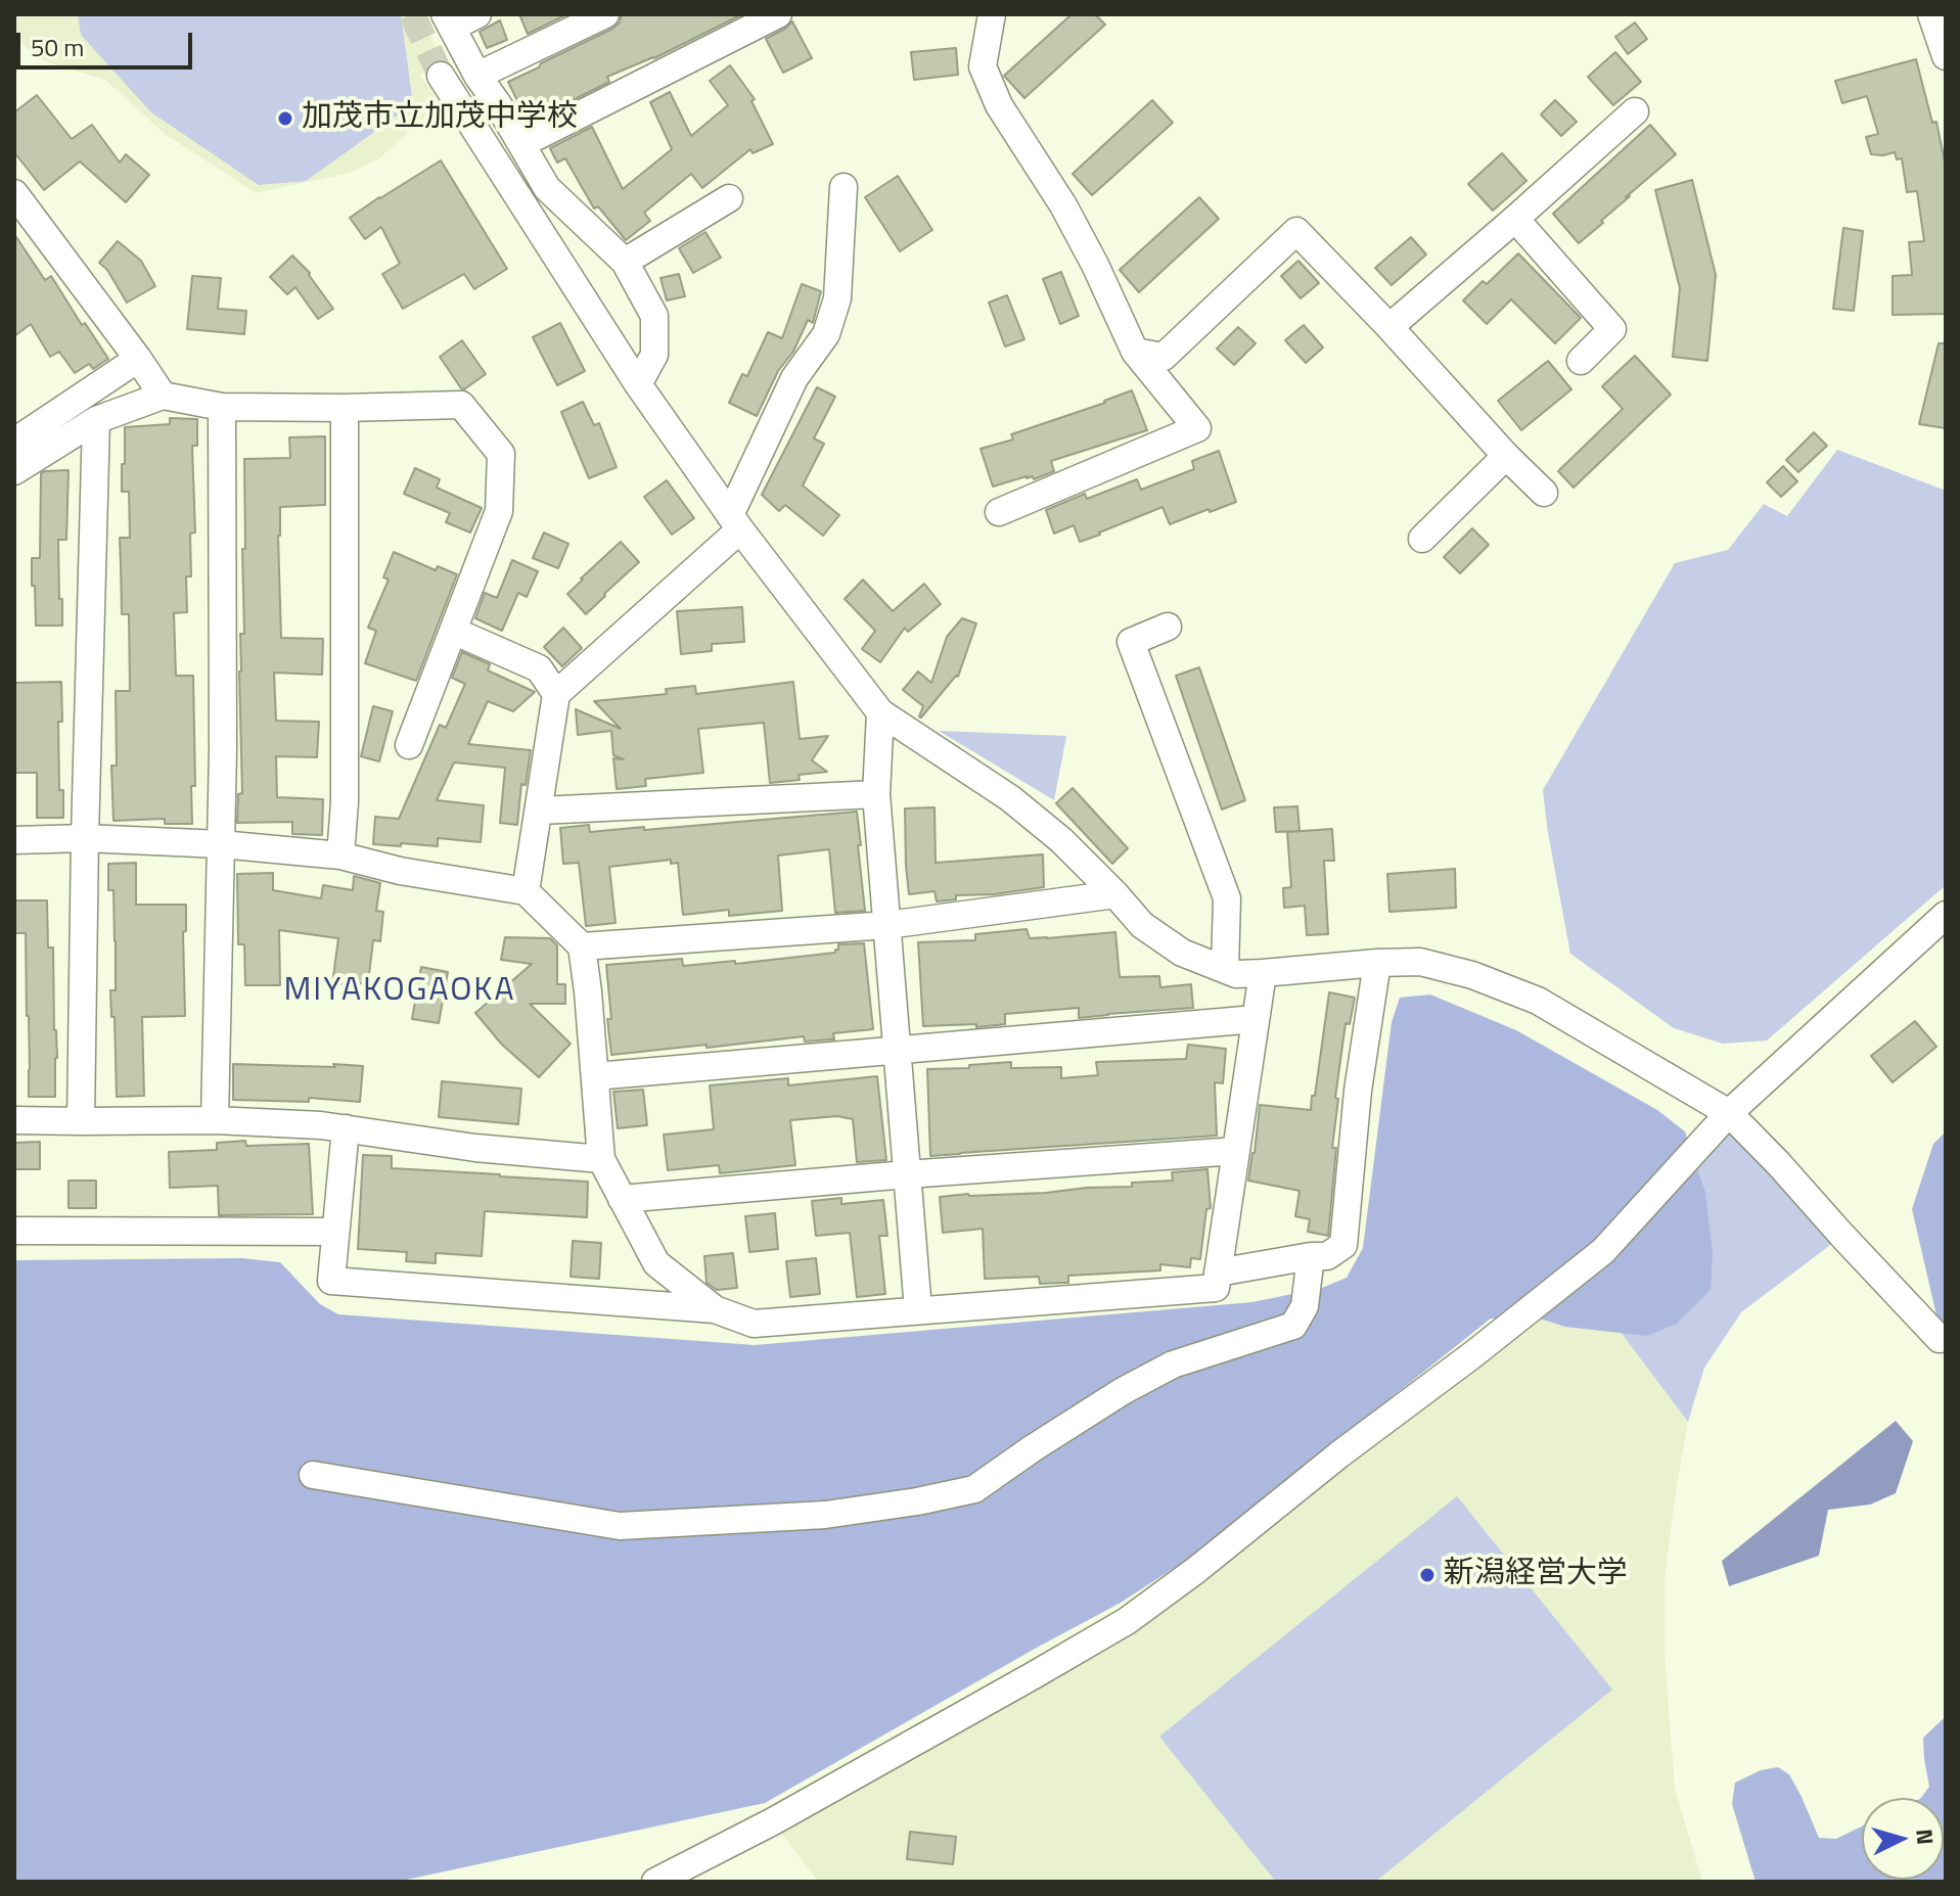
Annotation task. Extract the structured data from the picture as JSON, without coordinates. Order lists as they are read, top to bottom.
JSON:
{
  "districts": ["MIYAKOGAOKA"],
  "places": ["加茂市立加茂中学校", "新潟経営大学"],
  "scale_bar": "50 m",
  "north": "right"
}
